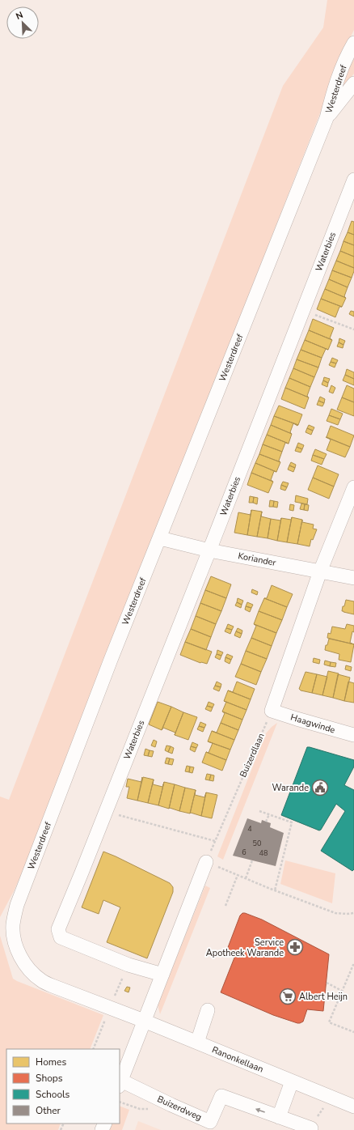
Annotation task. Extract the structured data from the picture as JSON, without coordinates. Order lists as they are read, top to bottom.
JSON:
{
  "streets": {
    "street": [
      "Westerdreef",
      "Waterbies",
      "Koriander",
      "Haagwinde",
      "Ranonkellaan",
      "Buizerdweg"
    ],
    "path": ["Buizerdlaan"]
  },
  "crossings": [
    ["Westerdreef", "Koriander"],
    ["Westerdreef", "Ranonkellaan"],
    ["Westerdreef", "Buizerdweg"],
    ["Waterbies", "Koriander"],
    ["Haagwinde", "Buizerdlaan"],
    ["Ranonkellaan", "Buizerdweg"]
  ],
  "one_way": ["Buizerdweg"],
  "places": {
    "public building": ["Warande"],
    "pharmacy": ["Service Apotheek Warande"],
    "supermarket": ["Albert Heijn"]
  },
  "house_numbers": [
    "4",
    "50",
    "6",
    "48"
  ],
  "legend": [
    "Homes",
    "Shops",
    "Schools",
    "Other"
  ],
  "north": "top left"
}
